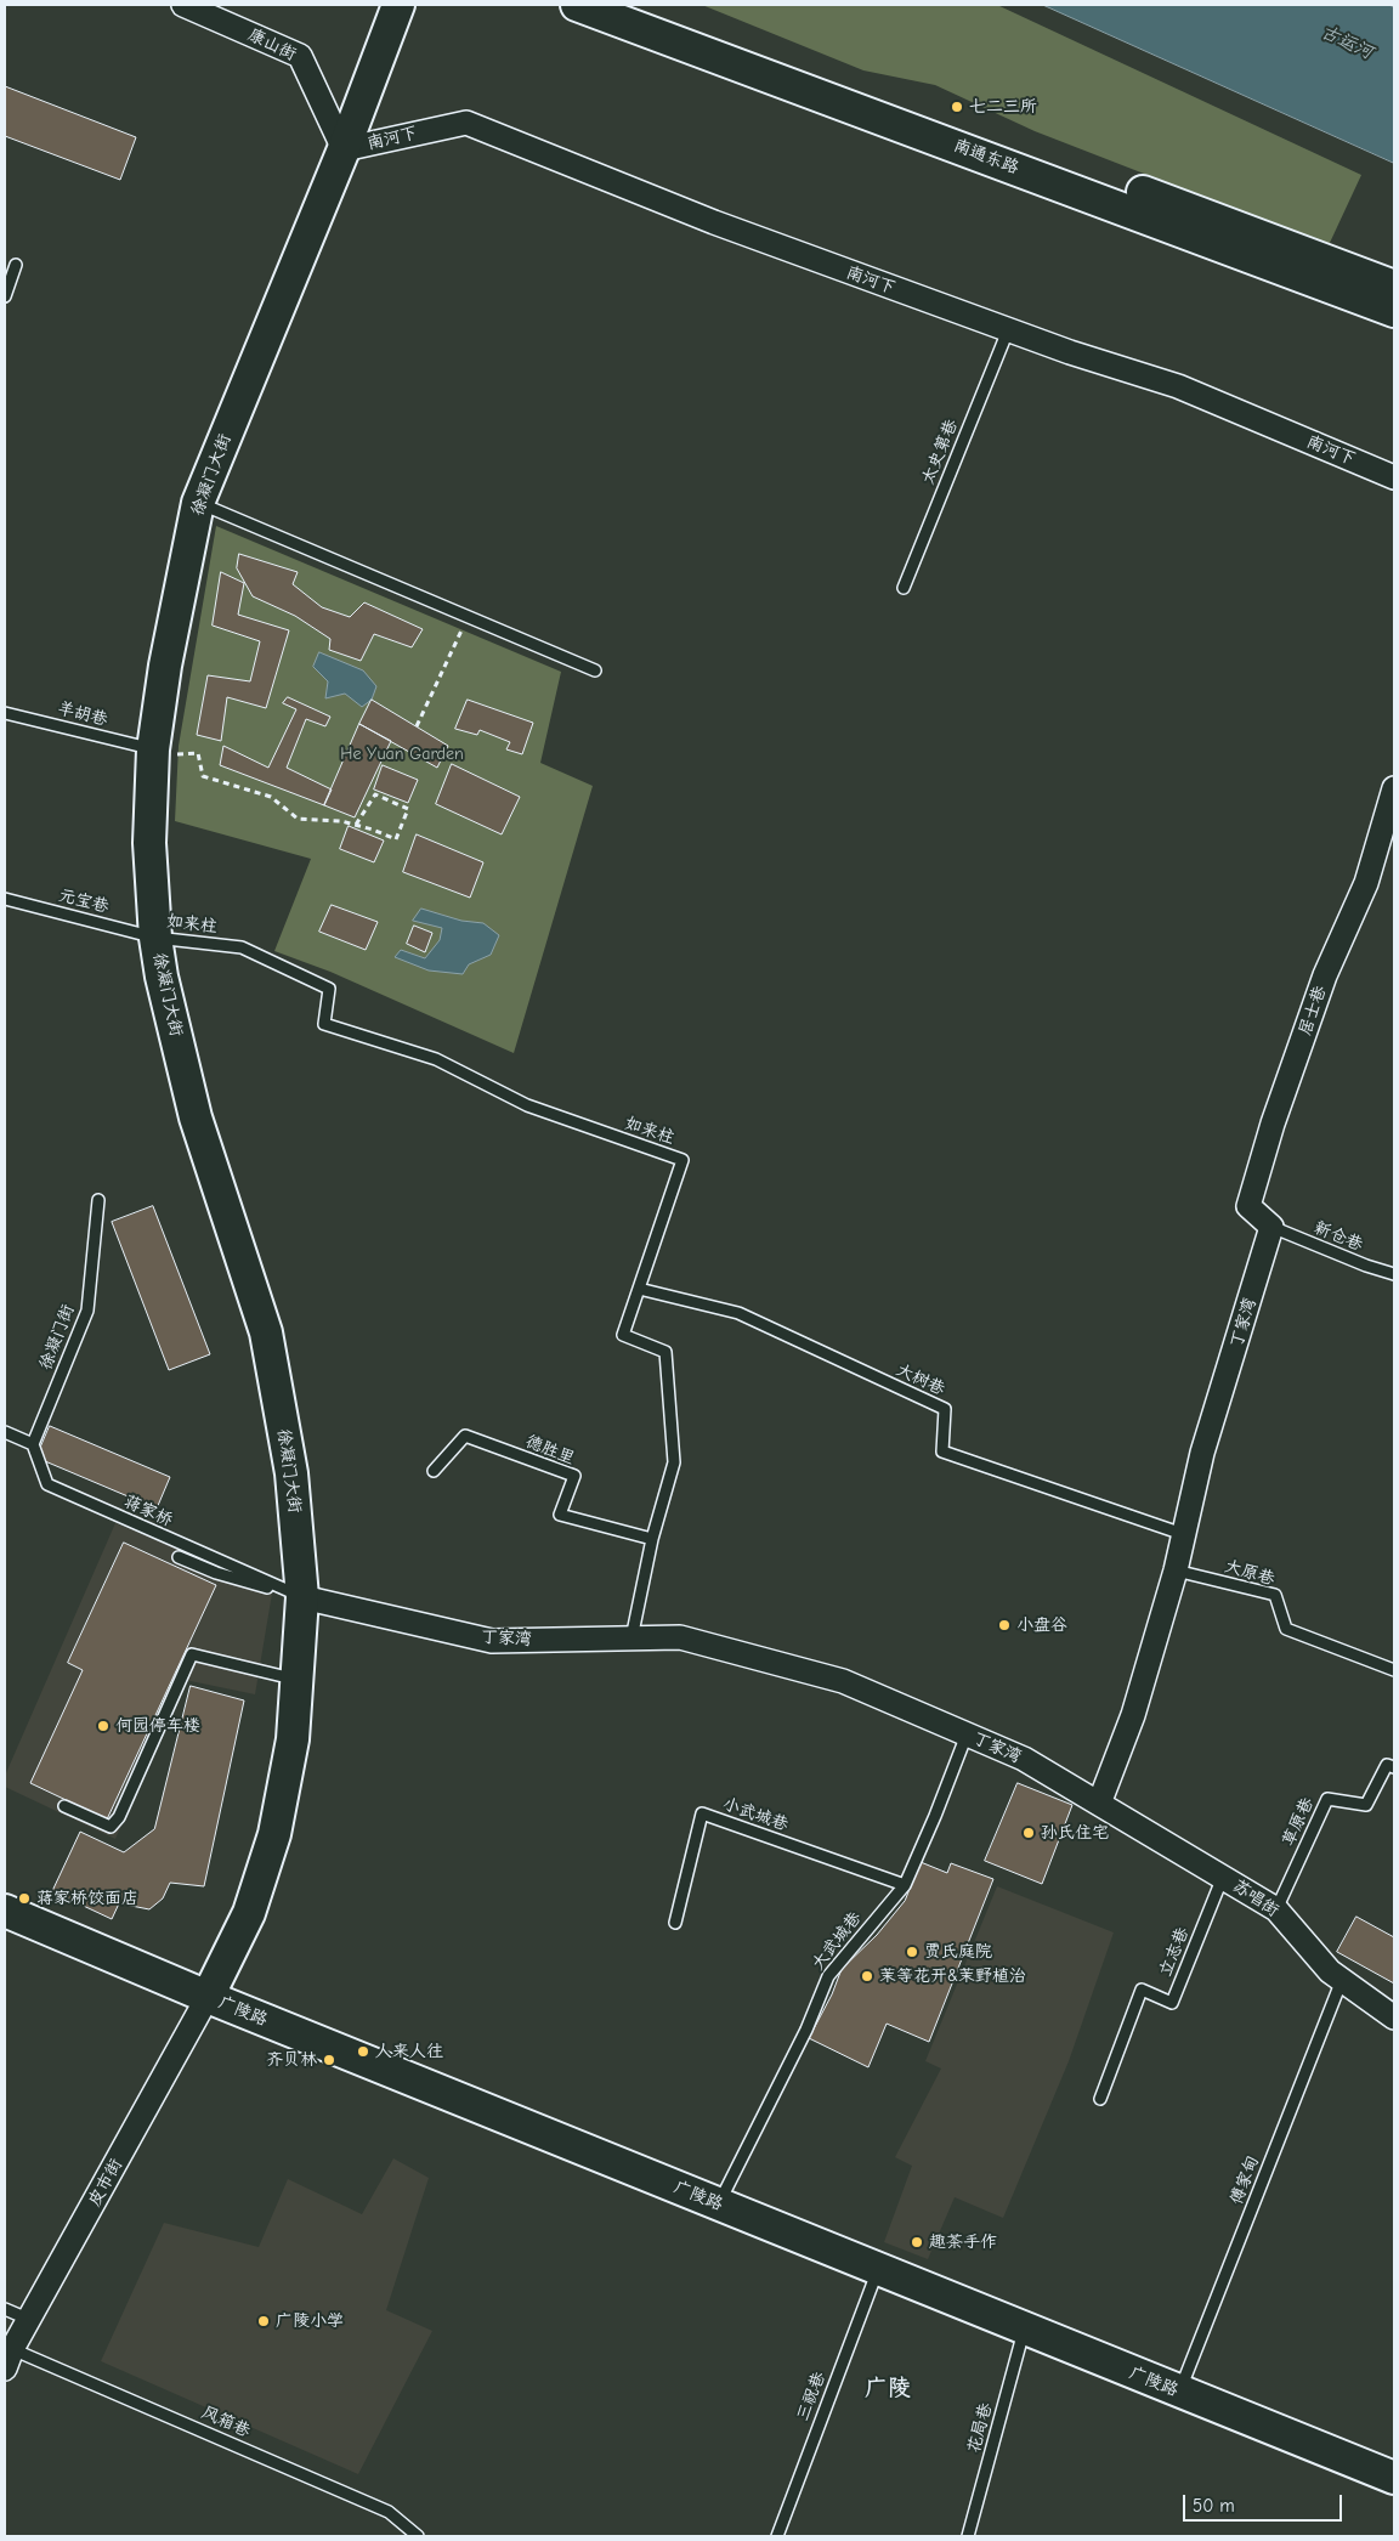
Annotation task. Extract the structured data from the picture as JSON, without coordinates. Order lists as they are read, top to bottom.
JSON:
{
  "streets": {
    "street": [
      "康山街",
      "南河下",
      "南通东路",
      "徐凝门大街",
      "居士巷",
      "丁家湾",
      "苏唱街",
      "广陵路",
      "皮市街"
    ],
    "lane": [
      "太史第巷",
      "羊胡巷",
      "元宝巷",
      "如来柱",
      "新仓巷",
      "徐凝门街",
      "大树巷",
      "德胜里",
      "蒋家桥",
      "大原巷",
      "小武城巷",
      "草原巷",
      "大武城巷",
      "立志巷",
      "傅家甸",
      "三祝巷",
      "风箱巷",
      "花局巷"
    ]
  },
  "crossings": [
    ["康山街", "南河下"],
    ["康山街", "徐凝门大街"],
    ["南河下", "太史第巷"],
    ["南河下", "徐凝门大街"],
    ["徐凝门大街", "羊胡巷"],
    ["徐凝门大街", "元宝巷"],
    ["徐凝门大街", "如来柱"],
    ["徐凝门大街", "丁家湾"],
    ["徐凝门大街", "蒋家桥"],
    ["徐凝门大街", "广陵路"],
    ["徐凝门大街", "皮市街"],
    ["元宝巷", "如来柱"],
    ["如来柱", "丁家湾"],
    ["如来柱", "大树巷"],
    ["如来柱", "德胜里"],
    ["居士巷", "新仓巷"],
    ["居士巷", "丁家湾"],
    ["新仓巷", "丁家湾"],
    ["丁家湾", "大树巷"],
    ["丁家湾", "蒋家桥"],
    ["丁家湾", "大原巷"],
    ["丁家湾", "苏唱街"],
    ["丁家湾", "大武城巷"],
    ["徐凝门街", "蒋家桥"],
    ["小武城巷", "大武城巷"],
    ["草原巷", "苏唱街"],
    ["苏唱街", "立志巷"],
    ["苏唱街", "傅家甸"],
    ["大武城巷", "广陵路"],
    ["广陵路", "傅家甸"],
    ["广陵路", "皮市街"],
    ["广陵路", "三祝巷"],
    ["广陵路", "花局巷"],
    ["皮市街", "风箱巷"]
  ],
  "districts": ["广陵"],
  "water": ["古运河"],
  "parks": ["He Yuan Garden"],
  "places": [
    "七二三所",
    "小盘谷",
    "何园停车楼",
    "孙氏住宅",
    "蒋家桥饺面店",
    "贾氏庭院",
    "茉等花开&茉野植治",
    "人来人往",
    "齐贝林",
    "趣茶手作",
    "广陵小学"
  ],
  "scale_bar": "50 m"
}
